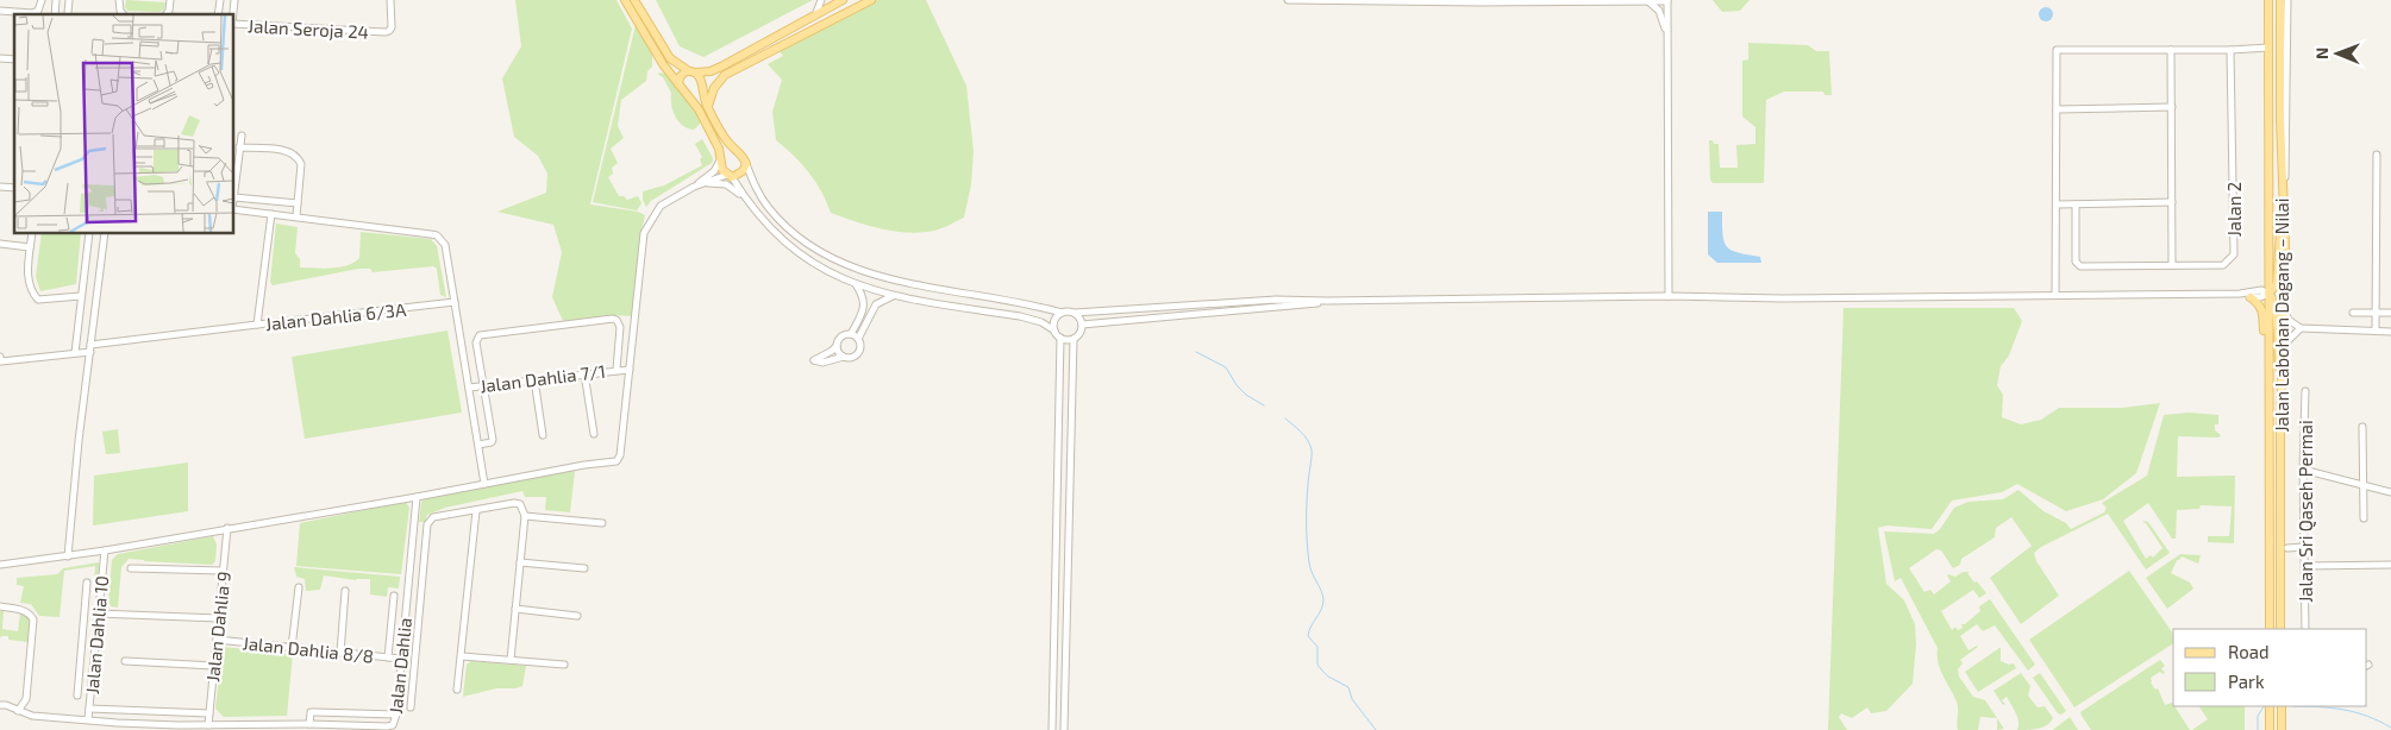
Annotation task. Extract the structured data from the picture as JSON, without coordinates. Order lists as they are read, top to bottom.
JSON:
{
  "streets": {
    "main road": ["Jalan Labohan Dagang ‒ Nilai"],
    "street": [
      "Jalan Seroja 24",
      "Jalan 2",
      "Jalan Dahlia 6/3A",
      "Jalan Dahlia 7/1",
      "Jalan Sri Qaseh Permai",
      "Jalan Dahlia 9",
      "Jalan Dahlia 10",
      "Jalan Dahlia 8/8",
      "Jalan Dahlia"
    ]
  },
  "crossings": [
    ["Jalan Dahlia 9", "Jalan Dahlia 8/8"],
    ["Jalan Dahlia 9", "Jalan Dahlia"],
    ["Jalan Dahlia 10", "Jalan Dahlia"],
    ["Jalan Dahlia 8/8", "Jalan Dahlia"]
  ],
  "legend": ["Road", "Park"],
  "north": "left"
}
